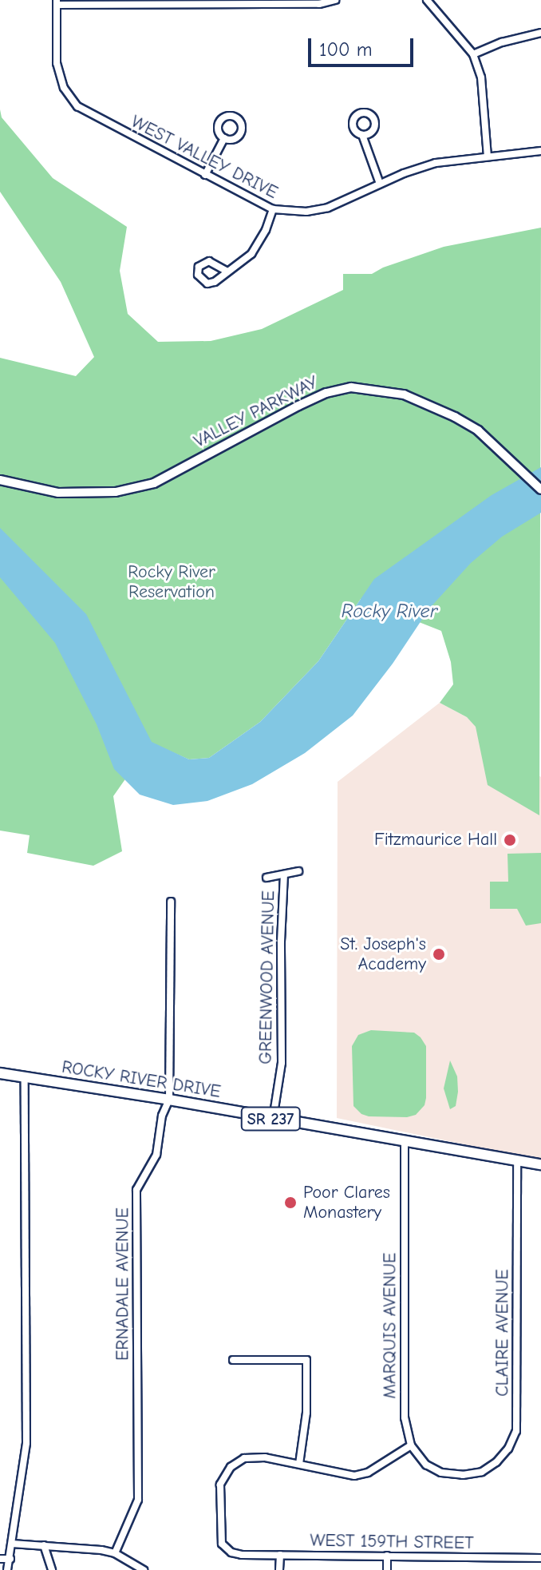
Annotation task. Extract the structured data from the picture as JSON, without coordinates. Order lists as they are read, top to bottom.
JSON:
{
  "streets": {
    "main road": ["ROCKY RIVER DRIVE", "SR 237"],
    "street": [
      "WEST VALLEY DRIVE",
      "VALLEY PARKWAY",
      "GREENWOOD AVENUE",
      "ERNADALE AVENUE",
      "MARQUIS AVENUE",
      "CLAIRE AVENUE",
      "WEST 159TH STREET"
    ]
  },
  "crossings": [
    ["GREENWOOD AVENUE", "ROCKY RIVER DRIVE"],
    ["ROCKY RIVER DRIVE", "ERNADALE AVENUE"],
    ["ROCKY RIVER DRIVE", "MARQUIS AVENUE"],
    ["ROCKY RIVER DRIVE", "CLAIRE AVENUE"],
    ["MARQUIS AVENUE", "CLAIRE AVENUE"]
  ],
  "water": ["Rocky River"],
  "parks": ["Rocky River Reservation"],
  "places": ["Fitzmaurice Hall", "St. Joseph's Academy", "Poor Clares Monastery"],
  "scale_bar": "100 m"
}
